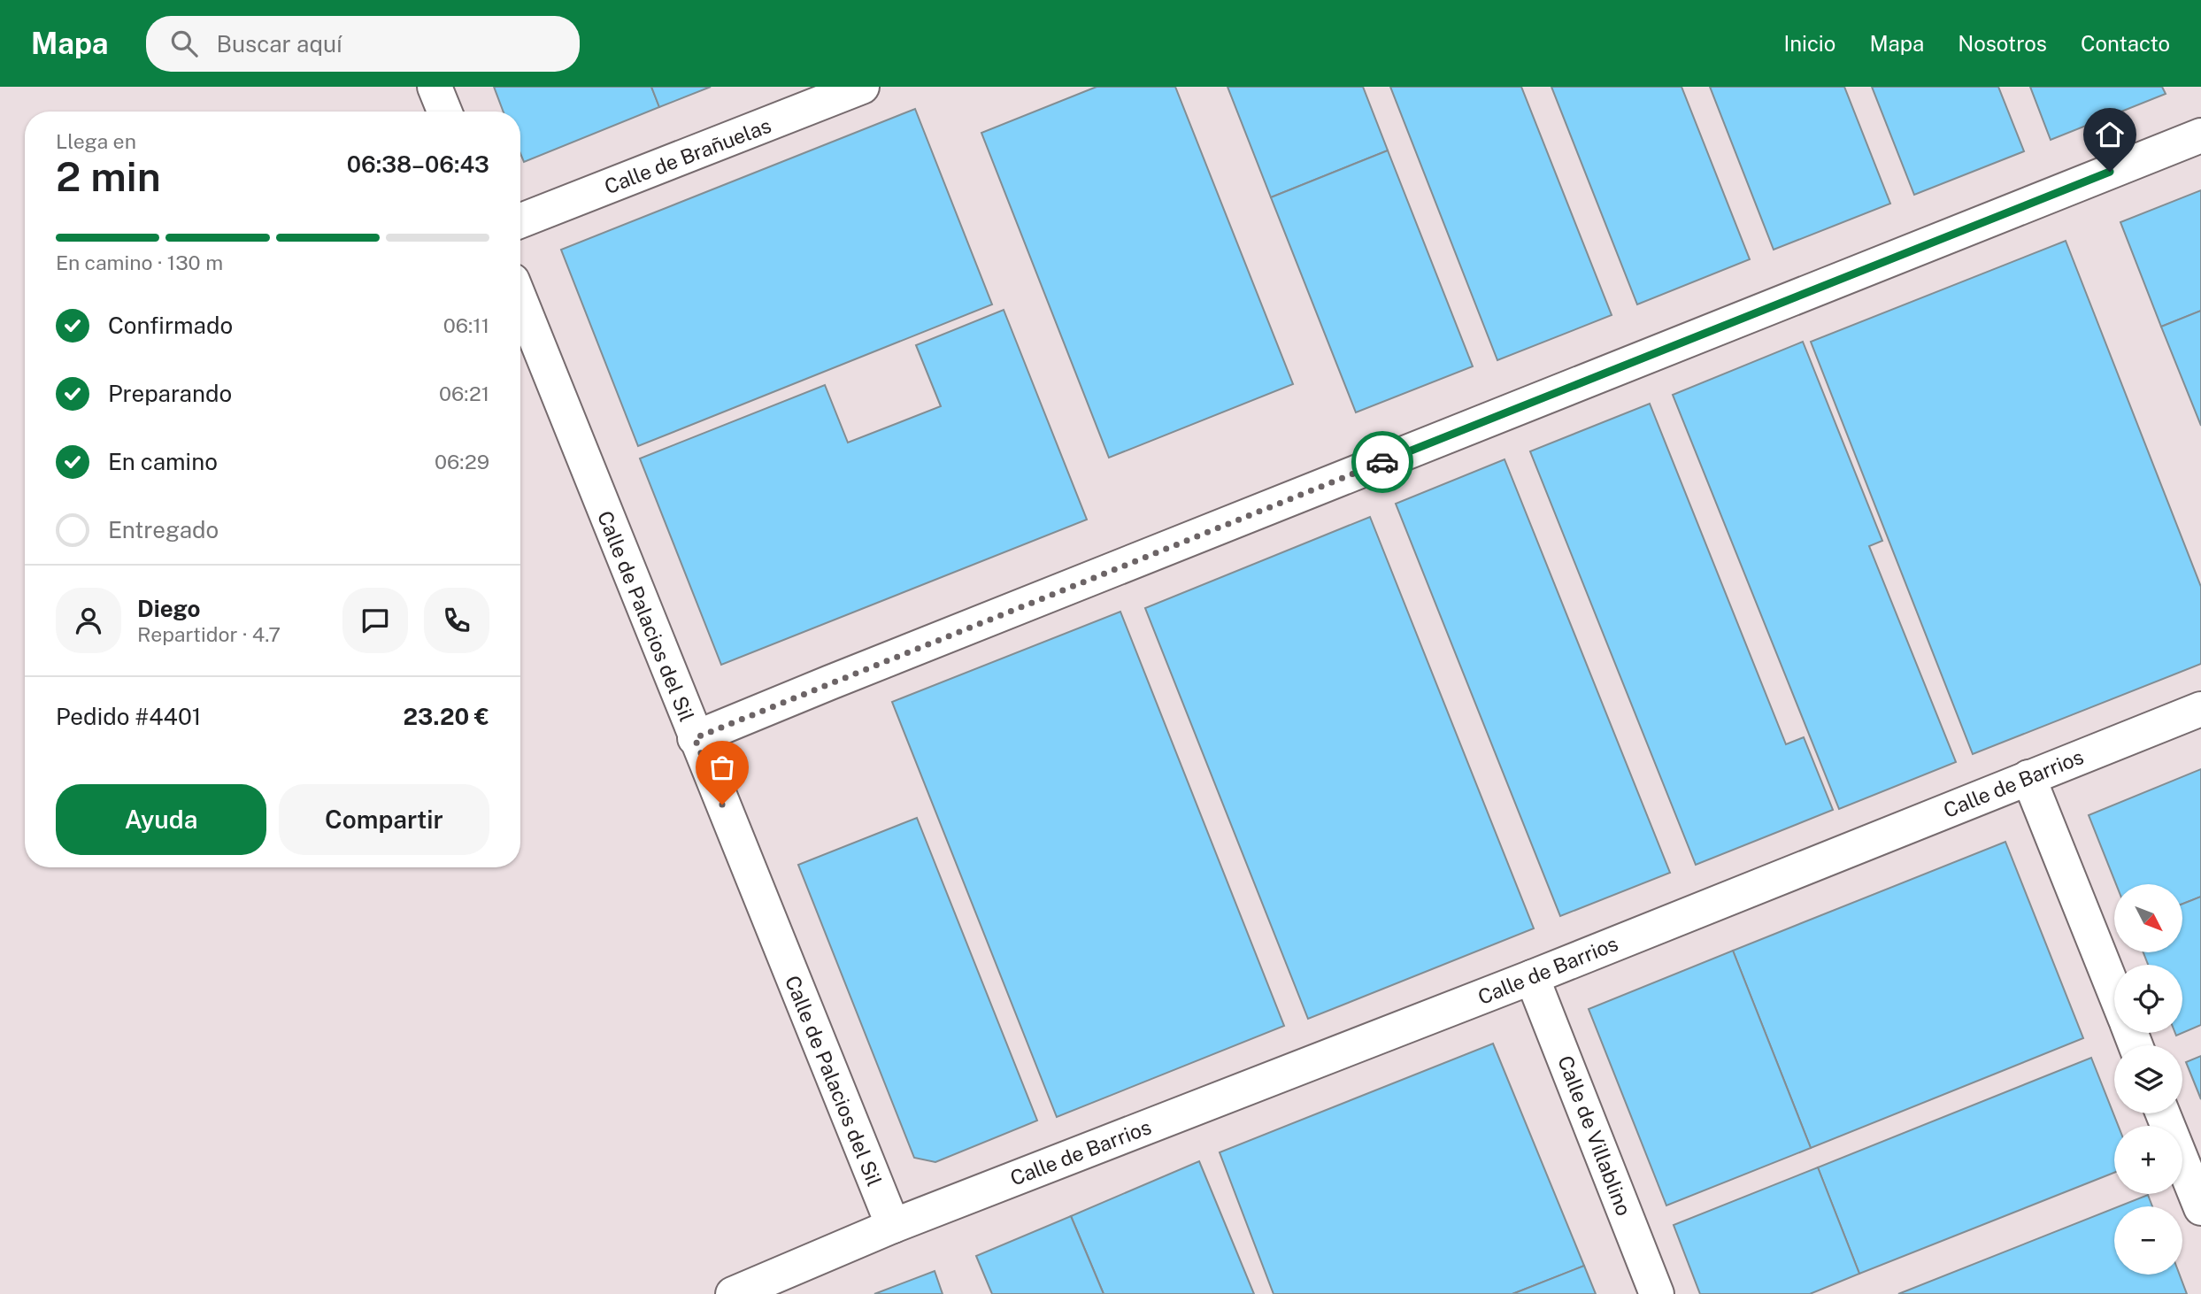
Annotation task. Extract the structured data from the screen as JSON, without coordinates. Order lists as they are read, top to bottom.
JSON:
{
  "streets": {
    "street": [
      "Calle de Brañuelas",
      "Calle de Palacios del Sil",
      "Calle de Barrios",
      "Calle de Villablino"
    ]
  },
  "crossings": [
    ["Calle de Palacios del Sil", "Calle de Barrios"],
    ["Calle de Barrios", "Calle de Villablino"]
  ],
  "north": "bottom right",
  "page": {
    "header": "Mapa",
    "search": "Buscar aquí",
    "nav": [
      "Inicio",
      "Mapa",
      "Nosotros",
      "Contacto"
    ],
    "heading": ["2 min", "Llega en", "06:38–06:43"],
    "panel": [
      "Diego",
      "Repartidor · 4.7",
      "Pedido #4401",
      "23.20 €"
    ],
    "bar": "En camino · 130 m",
    "list": [
      ["Confirmado", "06:11"],
      ["Preparando", "06:21"],
      ["En camino", "06:29"],
      "Entregado"
    ],
    "buttons": ["Ayuda", "Compartir"],
    "map_buttons": ["+", "−"]
  }
}
